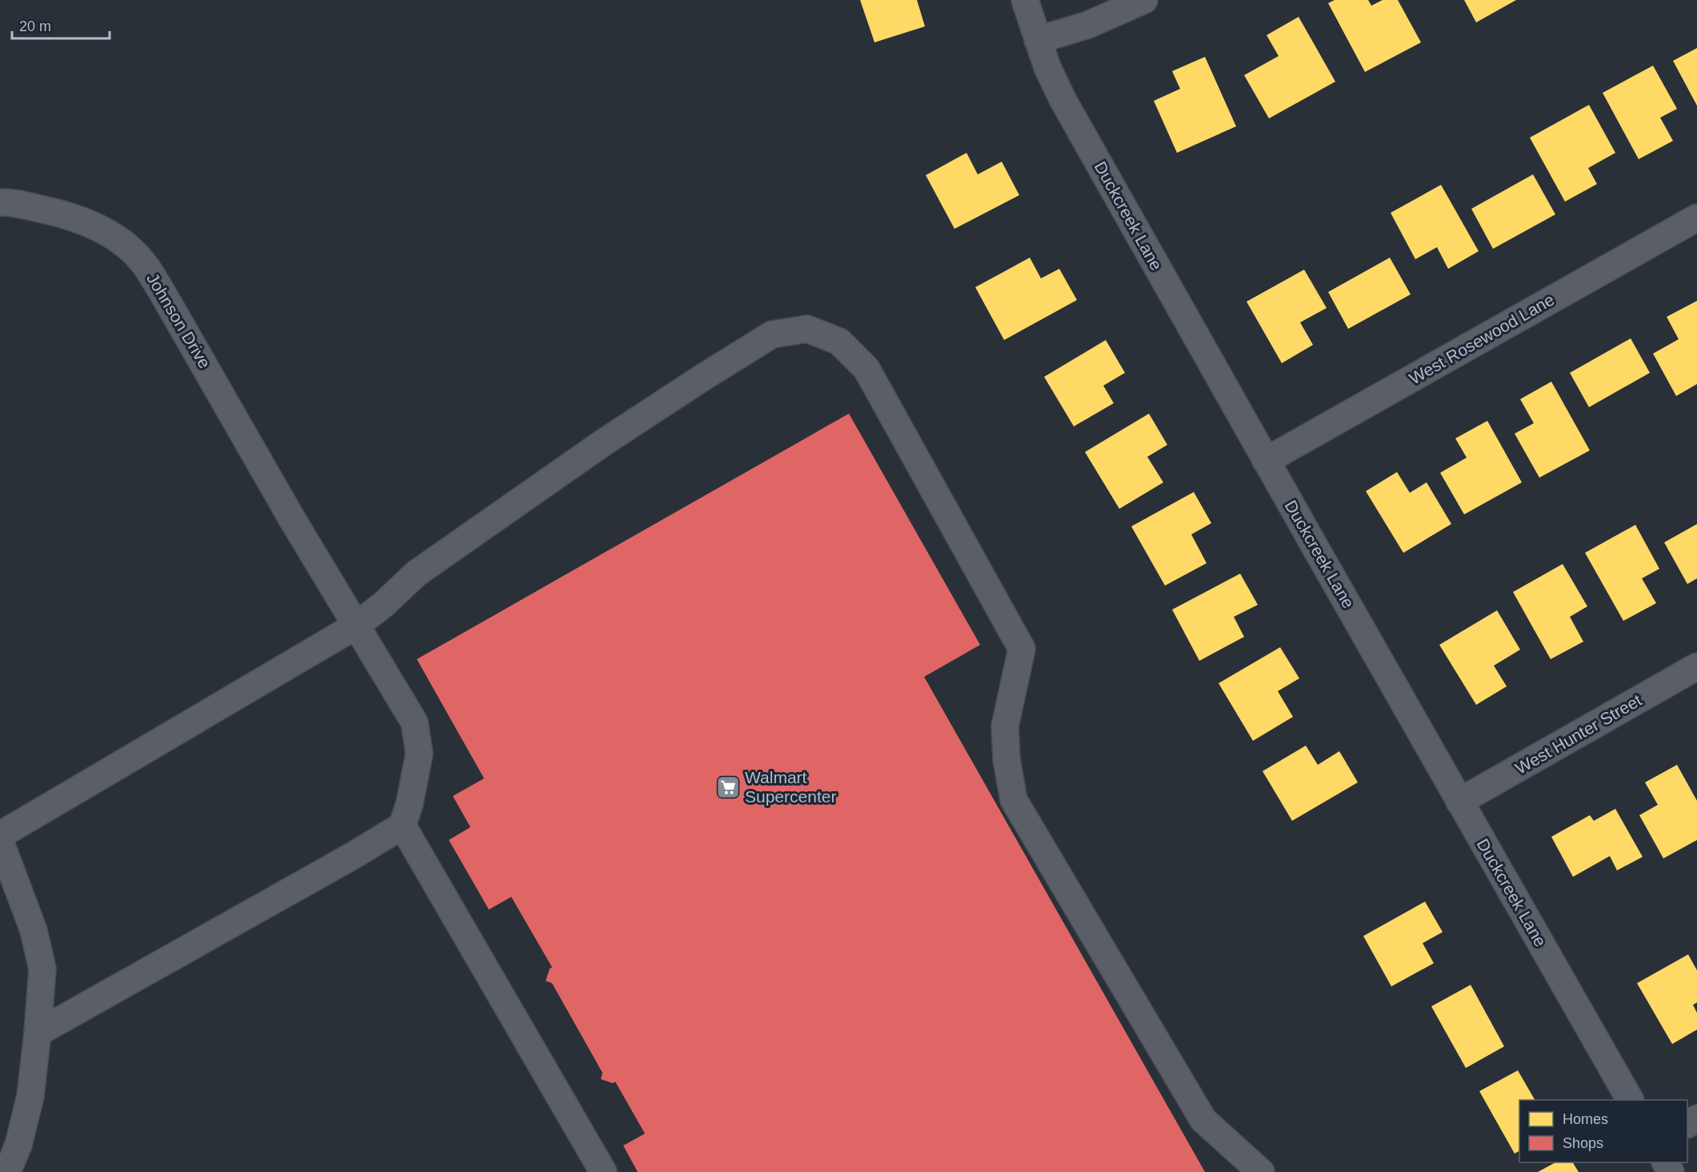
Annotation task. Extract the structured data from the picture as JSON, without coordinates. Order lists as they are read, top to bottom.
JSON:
{
  "streets": {
    "street": [
      "Duckcreek Lane",
      "Johnson Drive",
      "West Rosewood Lane",
      "West Hunter Street"
    ]
  },
  "crossings": [
    ["Duckcreek Lane", "West Rosewood Lane"],
    ["Duckcreek Lane", "West Hunter Street"]
  ],
  "places": {
    "supermarket": ["Walmart Supercenter"]
  },
  "legend": ["Homes", "Shops"],
  "scale_bar": "20 m"
}
